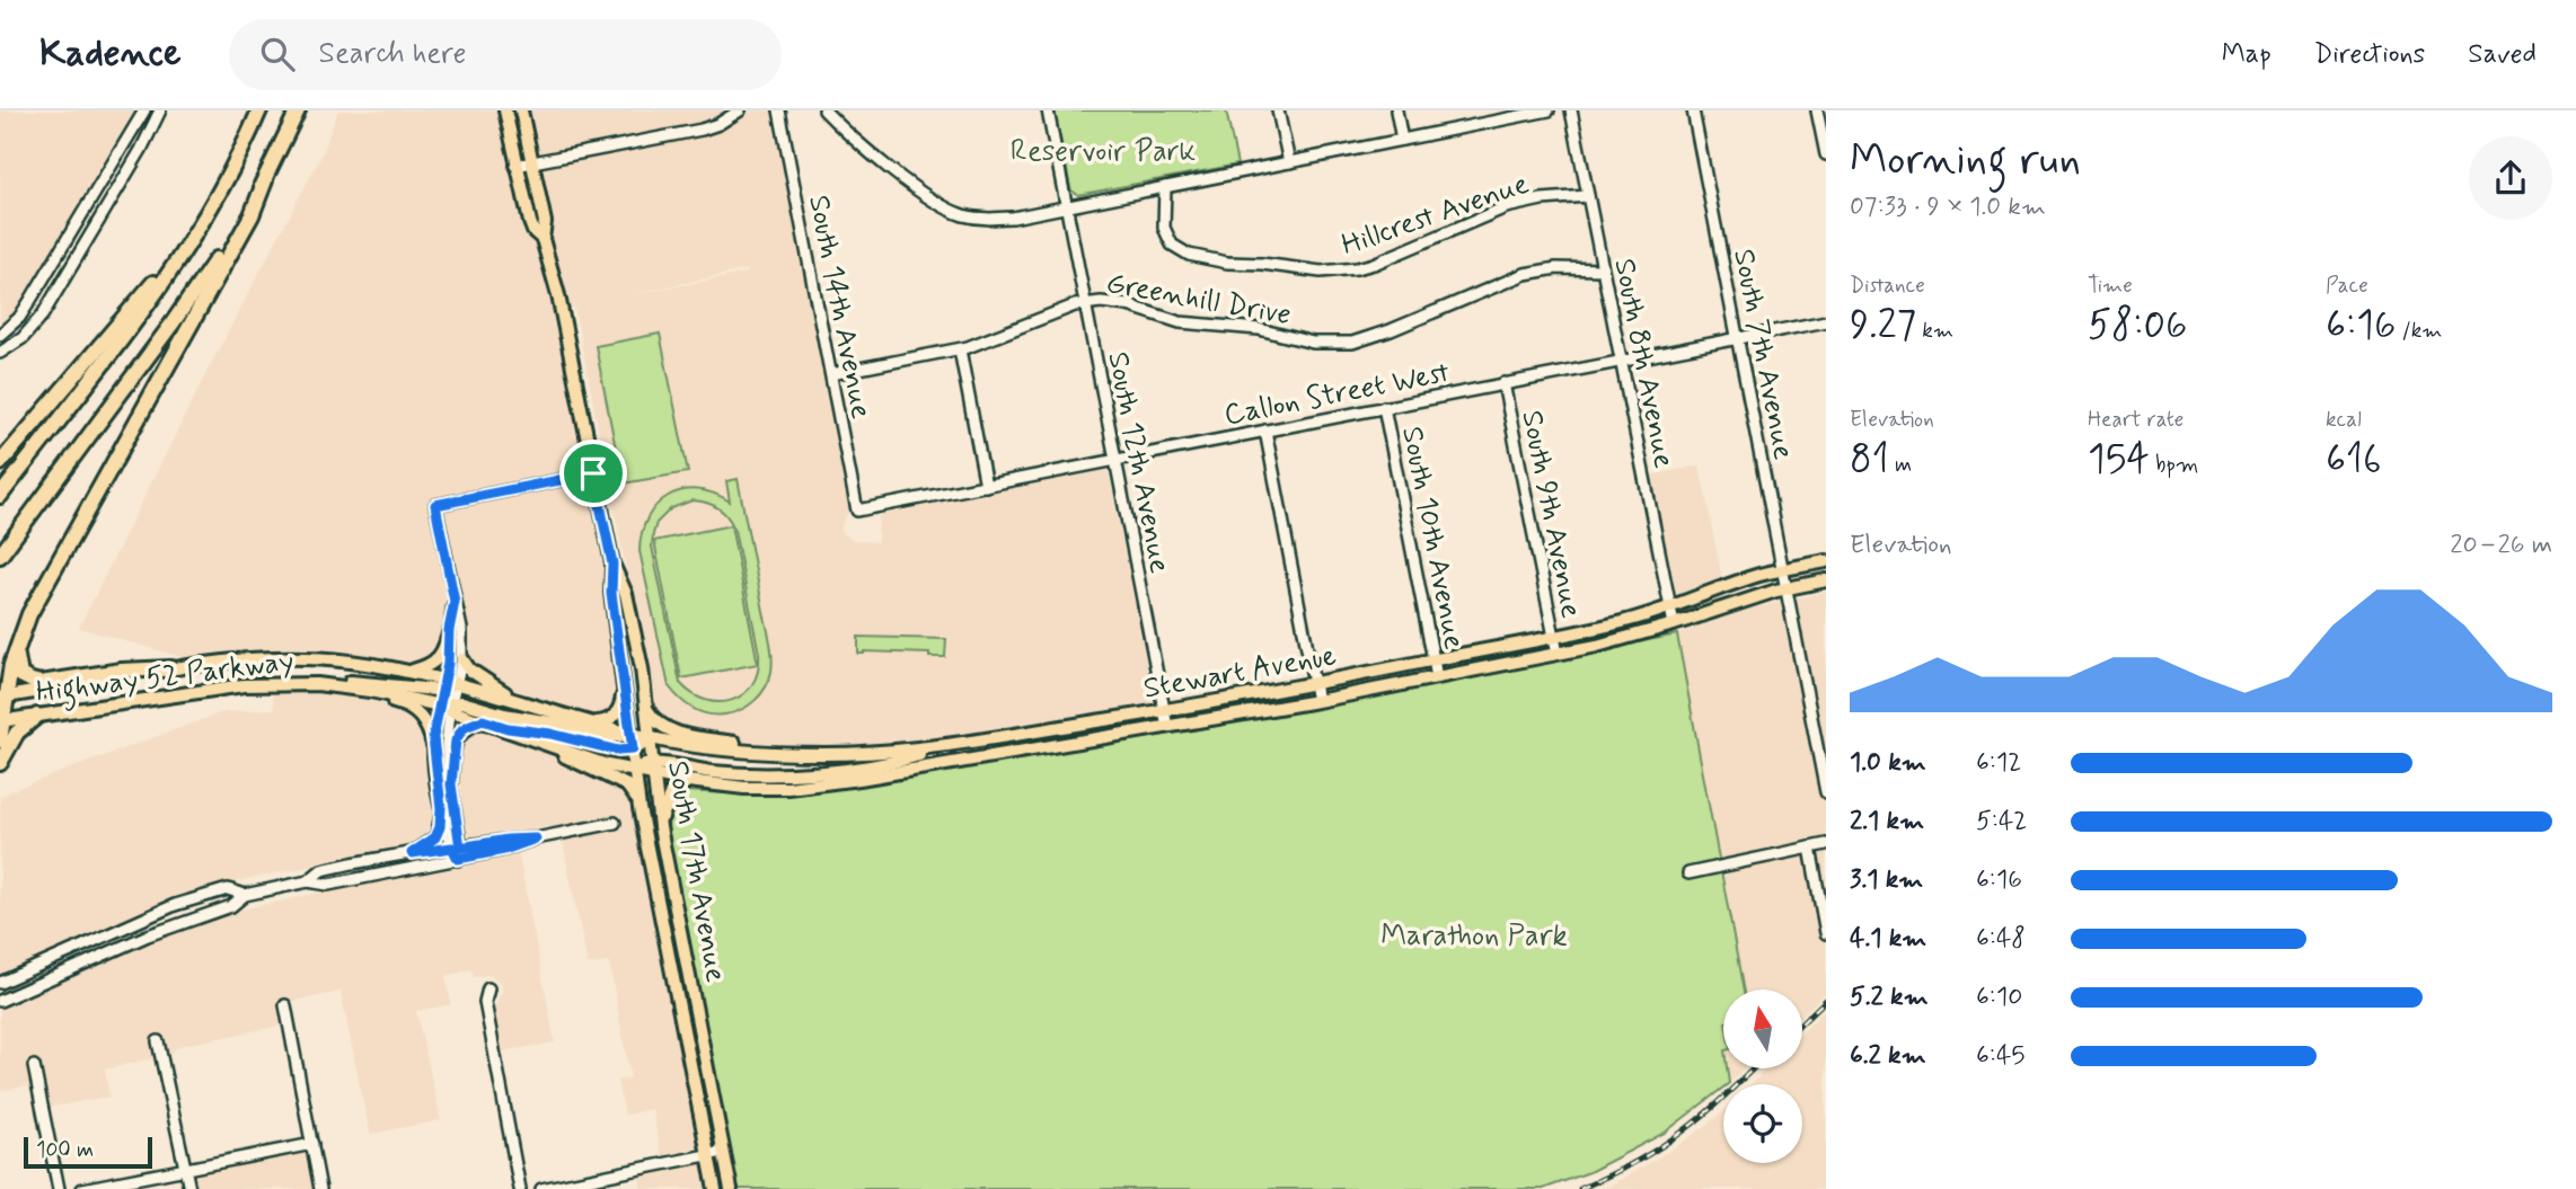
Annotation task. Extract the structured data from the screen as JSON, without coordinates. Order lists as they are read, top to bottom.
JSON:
{
  "streets": {
    "main road": ["Stewart Avenue", "Highway 52 Parkway", "South 17th Avenue"],
    "street": [
      "Hillcrest Avenue",
      "Greenhill Drive",
      "South 14th Avenue",
      "South 7th Avenue",
      "South 8th Avenue",
      "Callon Street West",
      "South 12th Avenue",
      "South 9th Avenue",
      "South 10th Avenue"
    ]
  },
  "crossings": [
    ["Hillcrest Avenue", "South 8th Avenue"],
    ["Greenhill Drive", "South 14th Avenue"],
    ["Greenhill Drive", "South 8th Avenue"],
    ["Greenhill Drive", "South 12th Avenue"],
    ["South 14th Avenue", "Callon Street West"],
    ["South 7th Avenue", "Callon Street West"],
    ["South 7th Avenue", "Stewart Avenue"],
    ["South 8th Avenue", "Callon Street West"],
    ["South 8th Avenue", "Stewart Avenue"],
    ["Callon Street West", "South 12th Avenue"],
    ["Callon Street West", "South 9th Avenue"],
    ["Callon Street West", "South 10th Avenue"],
    ["South 12th Avenue", "Stewart Avenue"],
    ["South 9th Avenue", "Stewart Avenue"],
    ["South 10th Avenue", "Stewart Avenue"],
    ["Stewart Avenue", "Highway 52 Parkway"],
    ["Stewart Avenue", "South 17th Avenue"],
    ["Highway 52 Parkway", "South 17th Avenue"]
  ],
  "parks": ["Reservoir Park", "Marathon Park"],
  "scale_bar": "100 m",
  "north": "top",
  "page": {
    "header": "Kadence",
    "search": "Search here",
    "nav": ["Map", "Directions", "Saved"],
    "heading": ["Morning run", "07:33 · 9 × 1.0 km"],
    "stats": [
      ["Distance", "9.27 km"],
      ["Time", "58:06"],
      ["Pace", "6:16 /km"],
      ["Elevation", "81 m"],
      ["Heart rate", "154 bpm"],
      ["kcal", "616"]
    ],
    "chart": ["Elevation", "20–26 m"],
    "list": [
      {
        "name": "1.0 km",
        "note": "6:12"
      },
      {
        "name": "2.1 km",
        "note": "5:42"
      },
      {
        "name": "3.1 km",
        "note": "6:16"
      },
      {
        "name": "4.1 km",
        "note": "6:48"
      },
      {
        "name": "5.2 km",
        "note": "6:10"
      },
      {
        "name": "6.2 km",
        "note": "6:45"
      }
    ],
    "scale": "100 m"
  }
}
